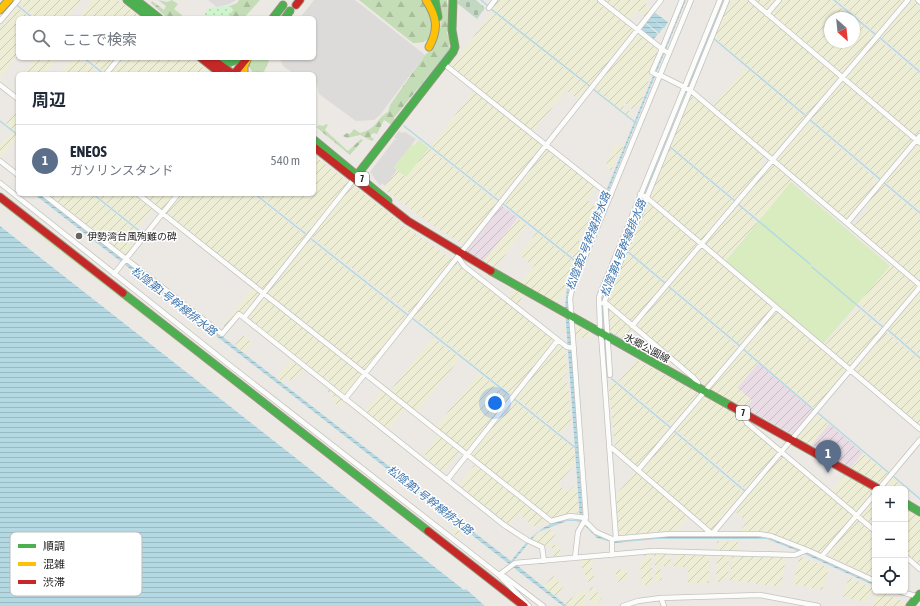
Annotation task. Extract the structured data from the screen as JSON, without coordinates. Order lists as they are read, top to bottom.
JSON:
{
  "streets": {
    "main road": ["7", "水郷公園線"]
  },
  "water": ["松陰第2号幹線排水路", "松陰第4号幹線排水路", "松陰第1号幹線排水路"],
  "places": ["伊勢湾台風殉難の碑"],
  "legend": ["順調", "混雑", "渋滞"],
  "north": "bottom right",
  "page": {
    "search": "ここで検索",
    "heading": "周辺",
    "list": [
      {
        "mark": "1",
        "name": "ENEOS",
        "note": "ガソリンスタンド",
        "value": "540 m"
      }
    ],
    "pins": "1",
    "map_buttons": ["+", "−"]
  }
}
